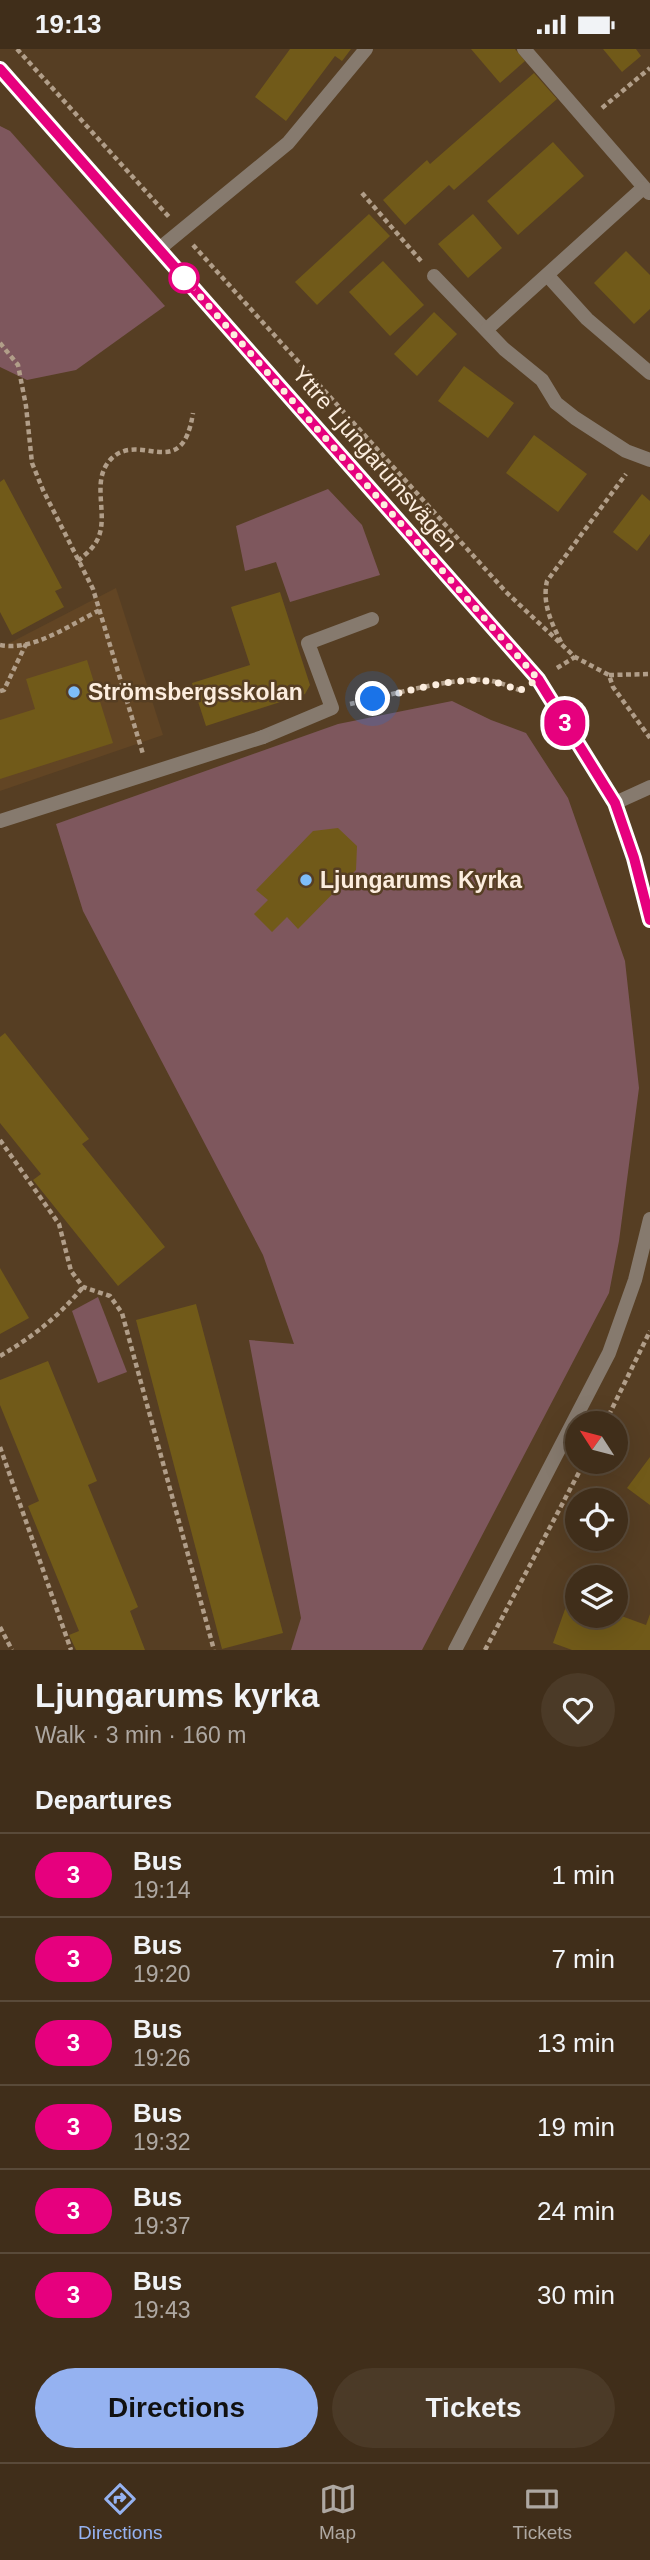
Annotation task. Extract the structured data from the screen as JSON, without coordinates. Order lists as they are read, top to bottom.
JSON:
{
  "streets": {
    "street": ["Yttre Ljungarumsvägen"]
  },
  "places": ["Strömsbergsskolan", "Ljungarums Kyrka"],
  "lines": ["bus line 3"],
  "north": "top left",
  "page": {
    "status": "19:13",
    "on_map": "3",
    "heading": [
      ["Ljungarums kyrka", "Walk · 3 min · 160 m"],
      "Departures"
    ],
    "list": [
      {
        "mark": "3",
        "name": "Bus",
        "note": "19:14",
        "value": "1 min"
      },
      {
        "mark": "3",
        "name": "Bus",
        "note": "19:20",
        "value": "7 min"
      },
      {
        "mark": "3",
        "name": "Bus",
        "note": "19:26",
        "value": "13 min"
      },
      {
        "mark": "3",
        "name": "Bus",
        "note": "19:32",
        "value": "19 min"
      },
      {
        "mark": "3",
        "name": "Bus",
        "note": "19:37",
        "value": "24 min"
      },
      {
        "mark": "3",
        "name": "Bus",
        "note": "19:43",
        "value": "30 min"
      }
    ],
    "buttons": ["Directions", "Tickets"],
    "tabs": ["Directions", "Map", "Tickets"]
  }
}
